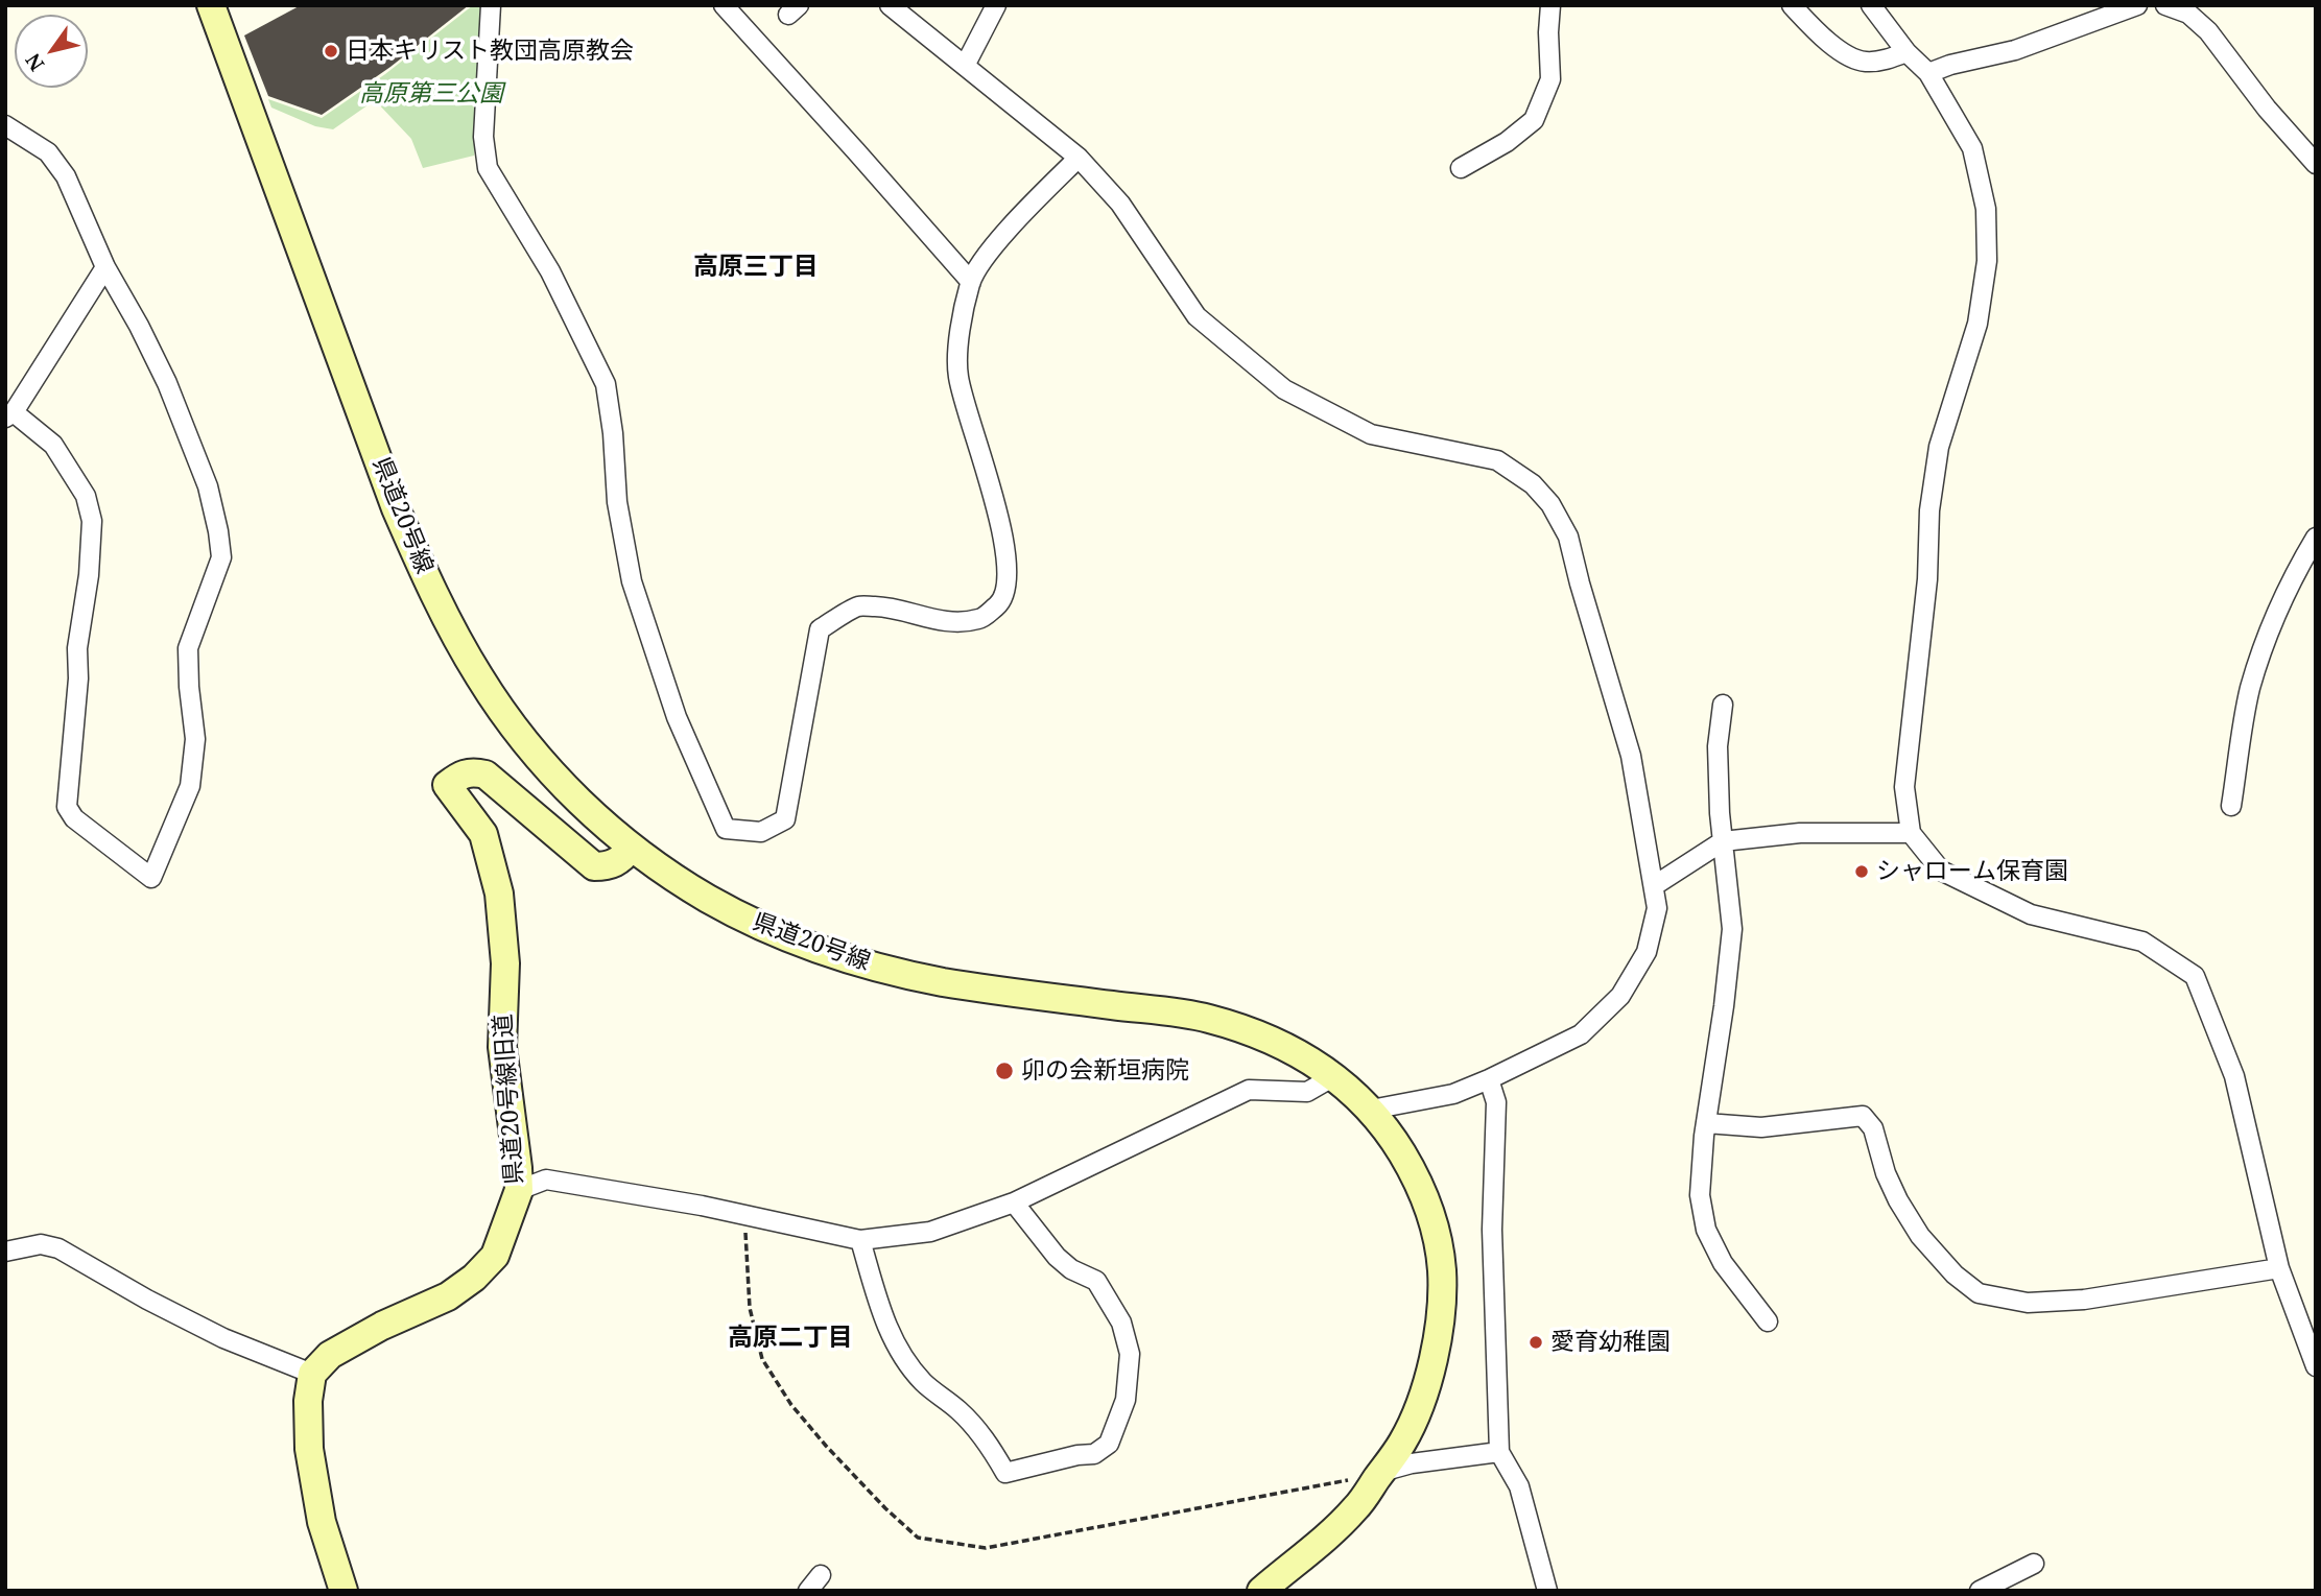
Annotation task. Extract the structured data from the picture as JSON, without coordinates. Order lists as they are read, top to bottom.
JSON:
{
  "streets": {
    "main road": ["県道20号線", "県道20号線旧道"]
  },
  "crossings": [
    ["県道20号線", "県道20号線旧道"]
  ],
  "districts": ["高原三丁目", "高原二丁目"],
  "parks": ["高原第三公園"],
  "places": [
    "日本キリスト教団高原教会",
    "シャローム保育園",
    "卯の会新垣病院",
    "愛育幼稚園"
  ],
  "north": "bottom left"
}
